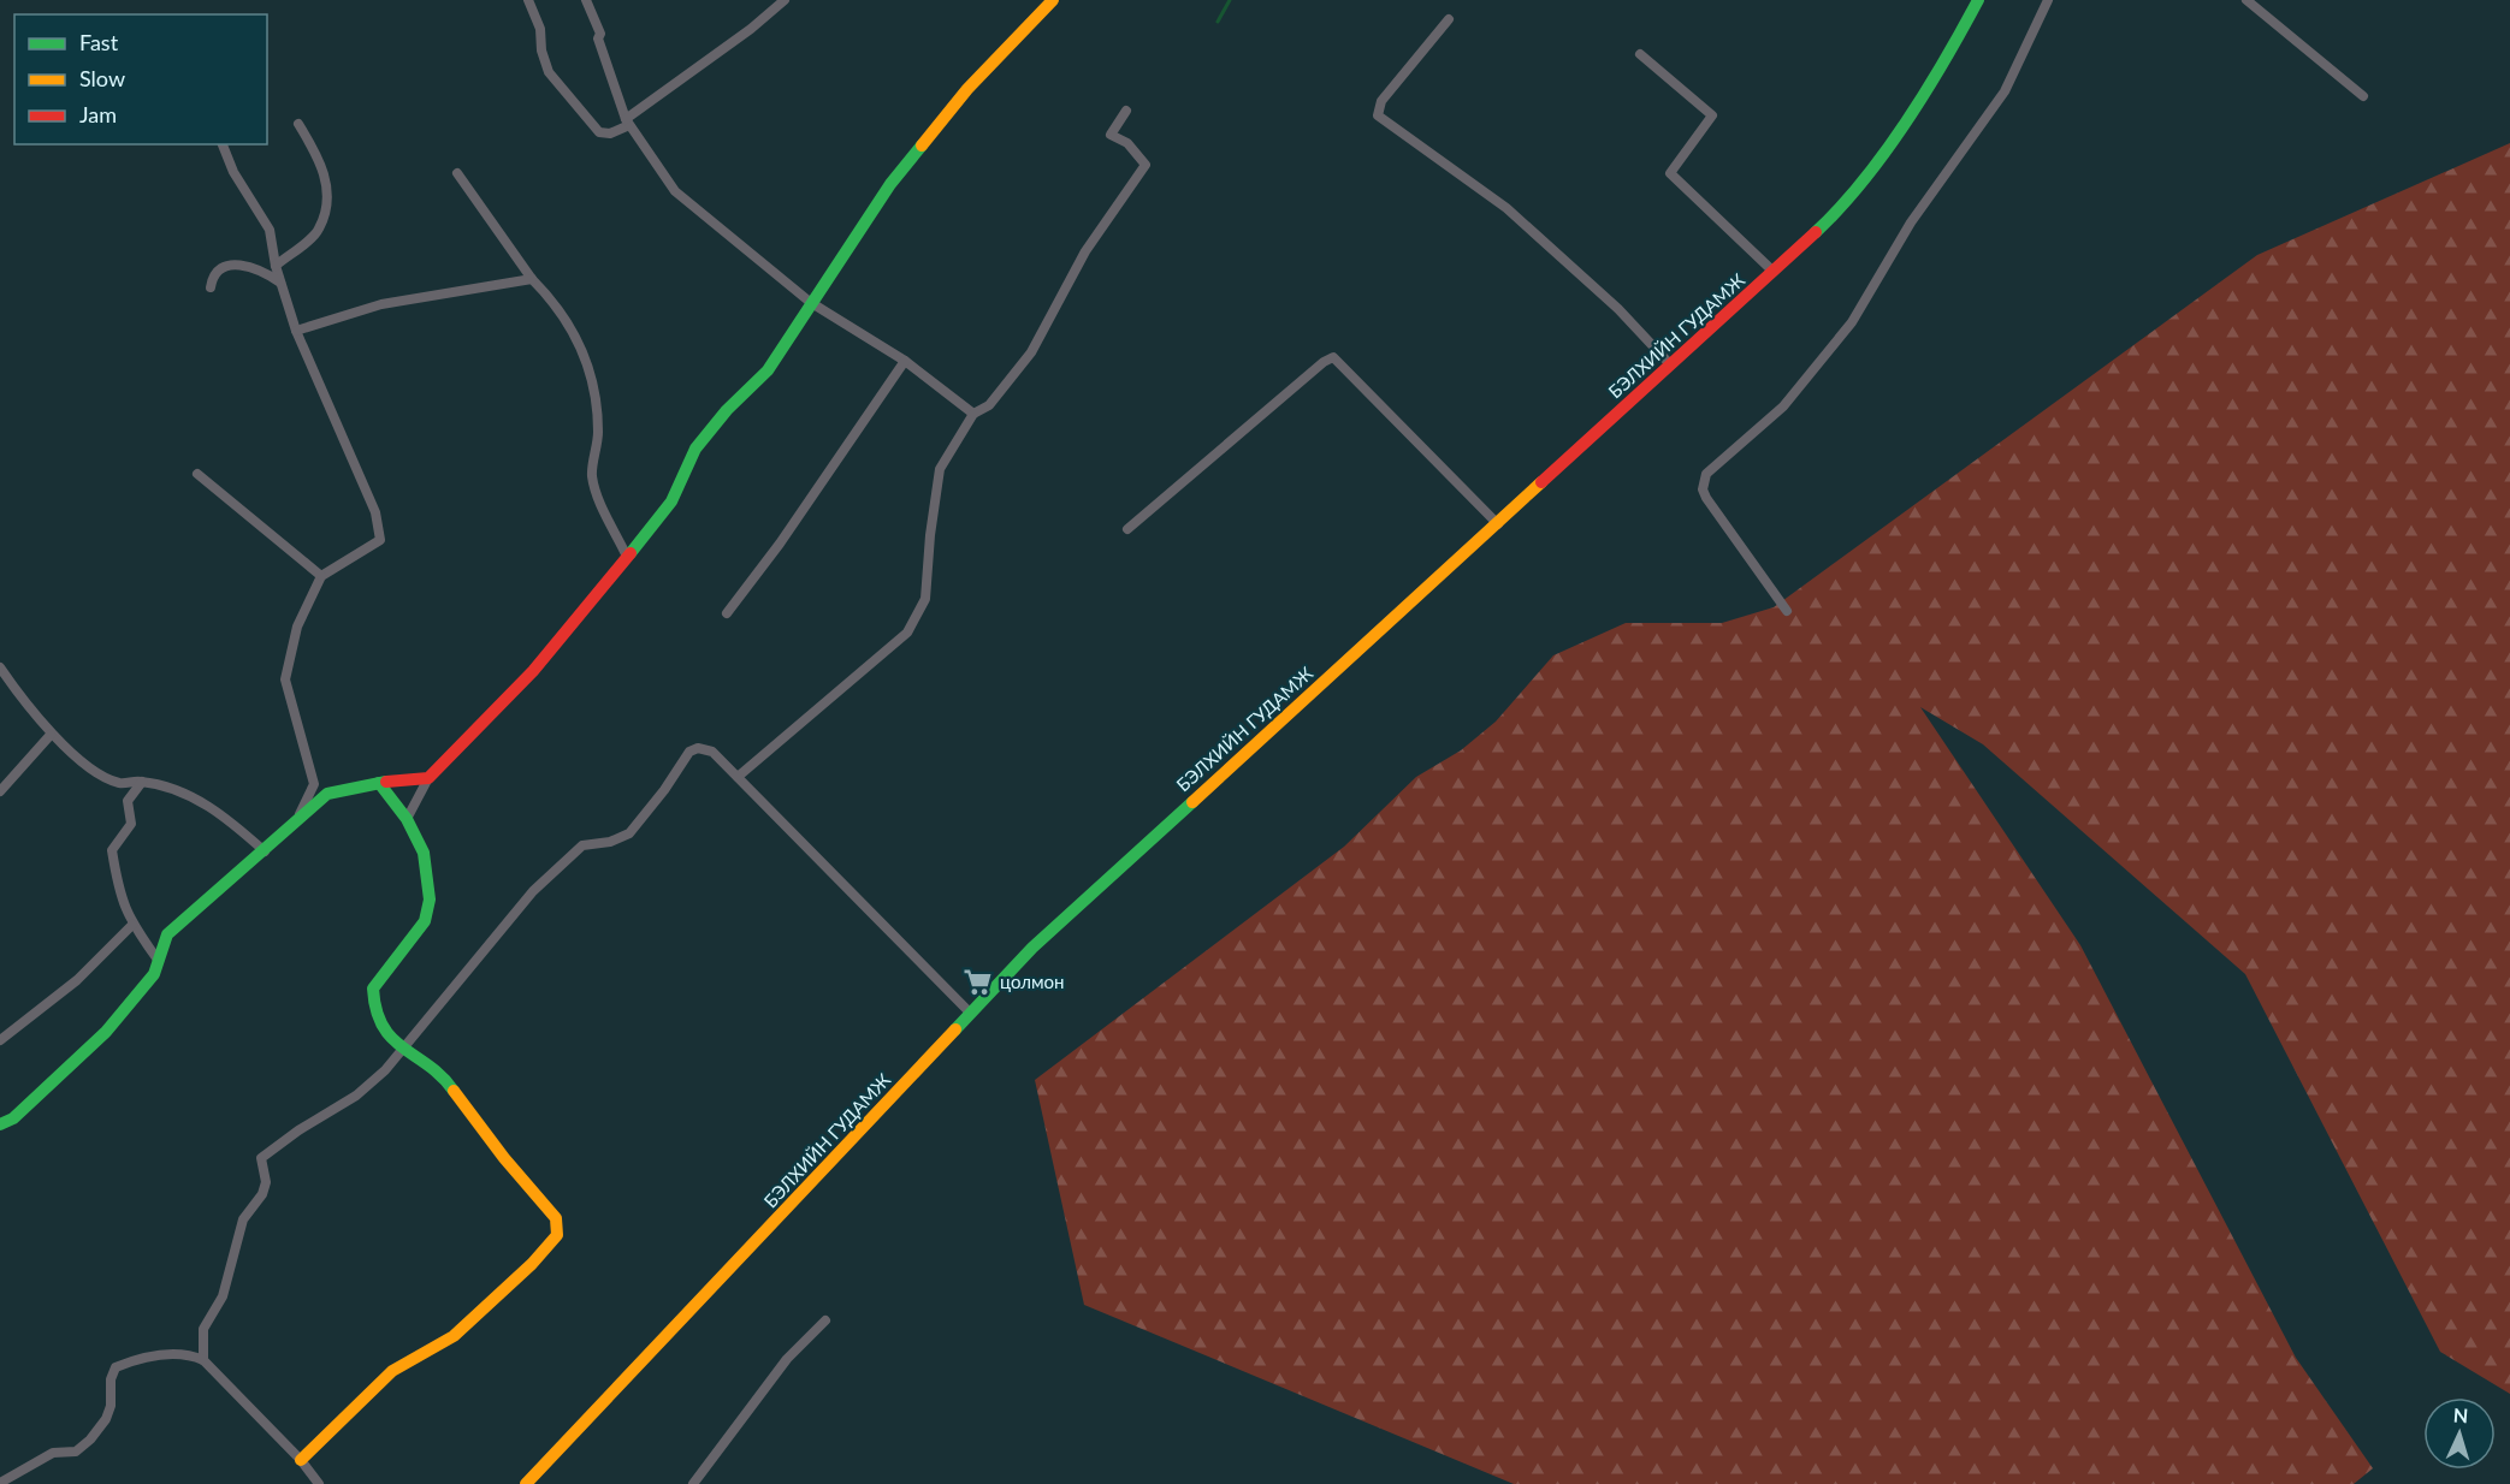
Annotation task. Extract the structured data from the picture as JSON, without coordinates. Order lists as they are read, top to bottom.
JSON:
{
  "streets": {
    "street": ["БЭЛХИЙН ГУДАМЖ"]
  },
  "places": {
    "supermarket": ["цолмон"]
  },
  "legend": ["Fast", "Slow", "Jam"],
  "north": "top"
}
